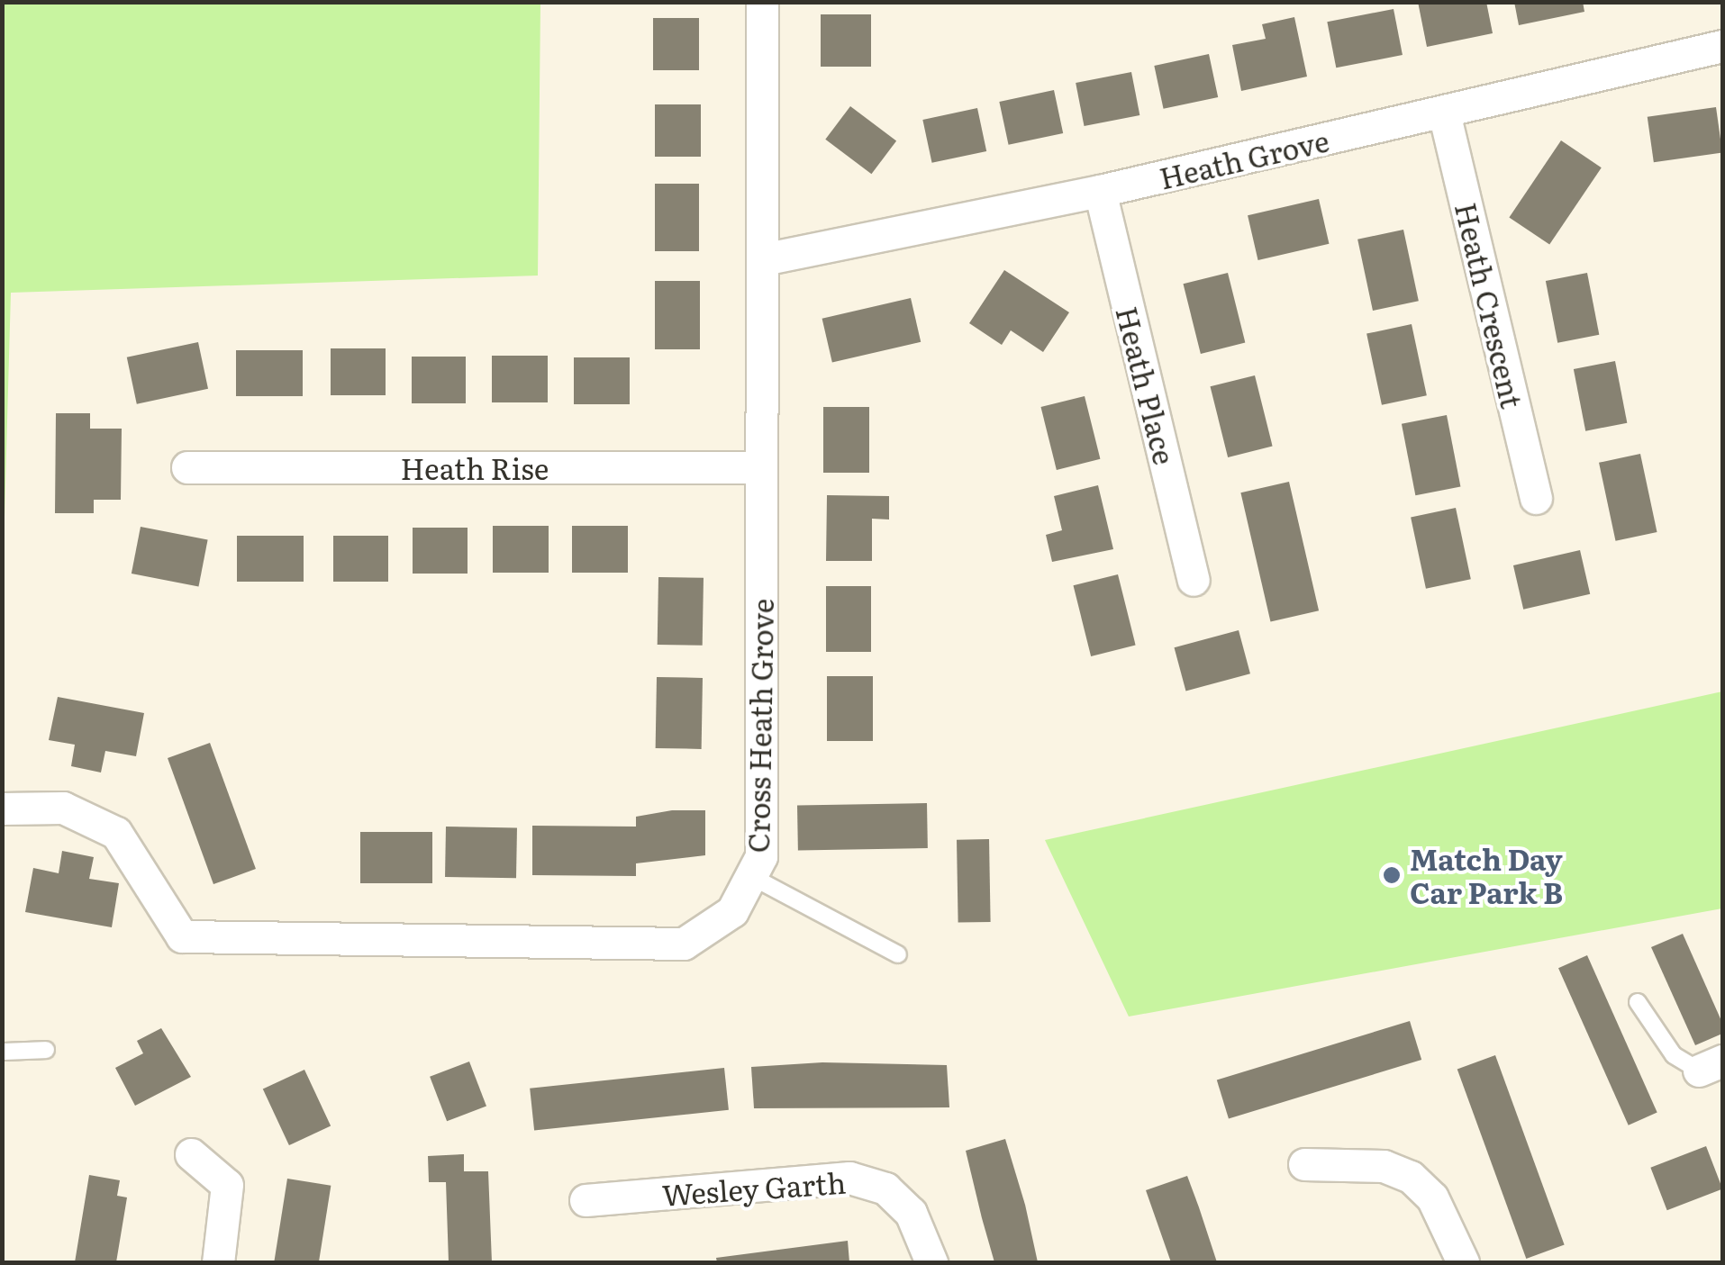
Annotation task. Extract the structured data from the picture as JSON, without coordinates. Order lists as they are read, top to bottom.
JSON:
{
  "streets": {
    "street": [
      "Heath Grove",
      "Heath Crescent",
      "Heath Place",
      "Heath Rise",
      "Cross Heath Grove",
      "Wesley Garth"
    ]
  },
  "crossings": [
    ["Heath Grove", "Heath Crescent"],
    ["Heath Grove", "Heath Place"],
    ["Heath Grove", "Cross Heath Grove"],
    ["Heath Rise", "Cross Heath Grove"]
  ],
  "places": ["Match Day Car Park B"]
}
